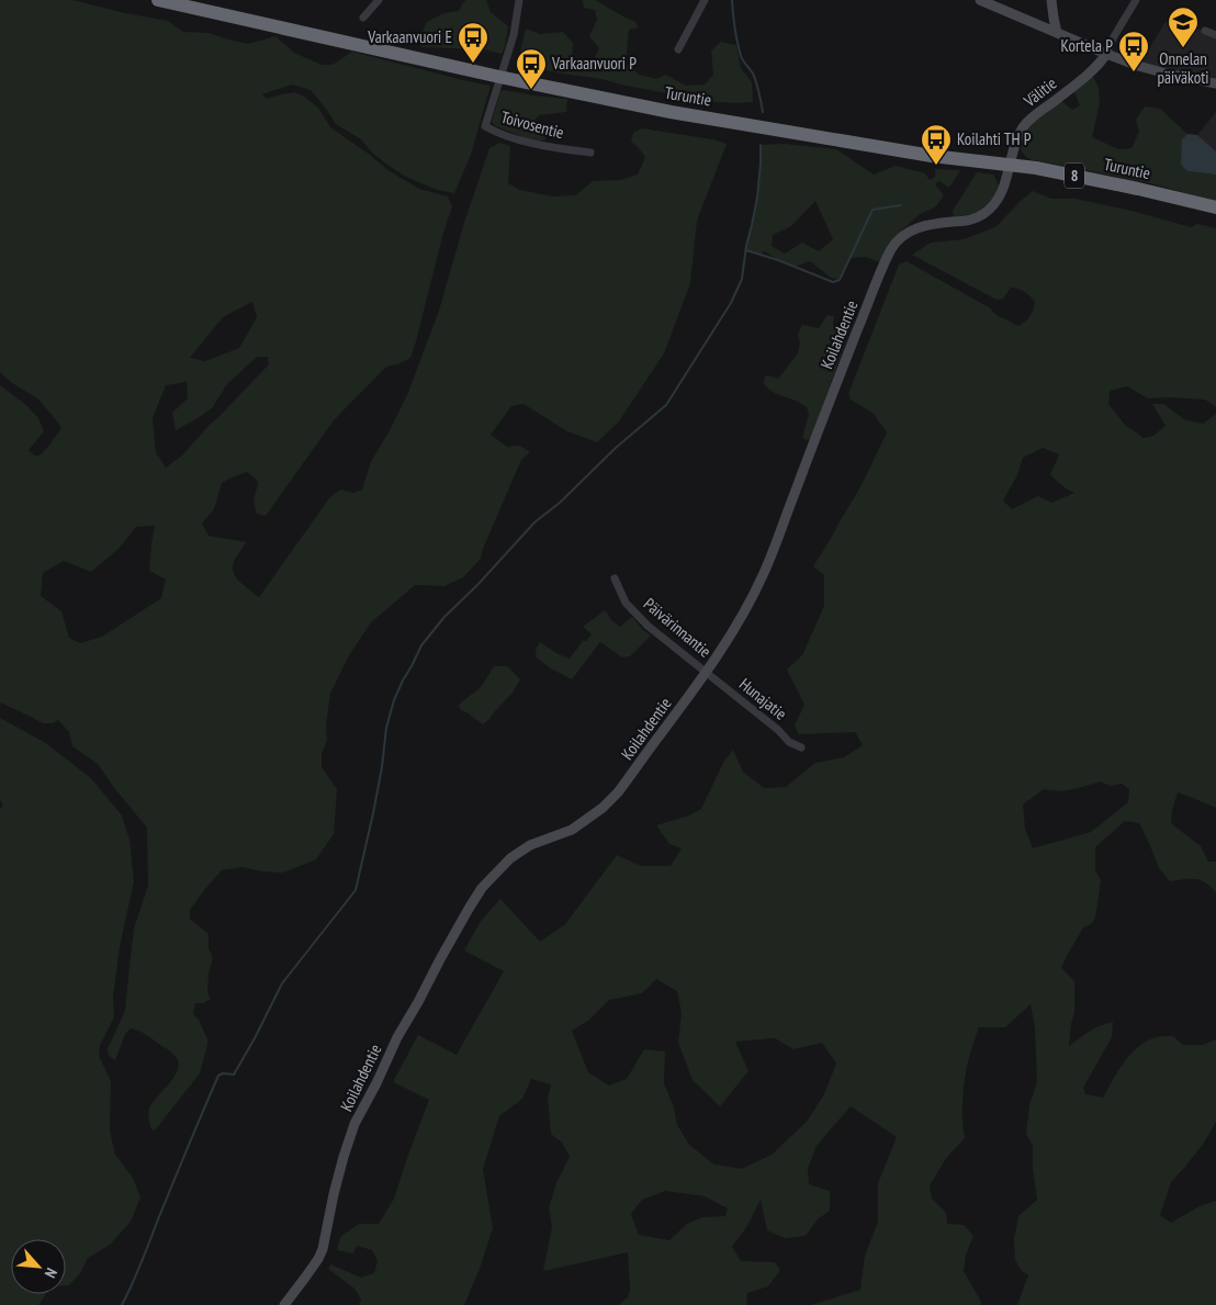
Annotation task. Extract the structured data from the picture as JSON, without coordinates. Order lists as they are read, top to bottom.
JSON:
{
  "streets": {
    "highway": ["Turuntie", "8"],
    "street": [
      "Välitie",
      "Toivosentie",
      "Koilahdentie",
      "Päivärinnantie",
      "Hunajatie"
    ]
  },
  "crossings": [
    ["Välitie", "Turuntie"],
    ["Välitie", "Koilahdentie"],
    ["Turuntie", "Toivosentie"],
    ["Turuntie", "Koilahdentie"],
    ["Koilahdentie", "Päivärinnantie"],
    ["Koilahdentie", "Hunajatie"],
    ["Päivärinnantie", "Hunajatie"]
  ],
  "places": {
    "school or university": ["Onnelan päiväkoti"],
    "bus stop": [
      "Varkaanvuori E",
      "Kortela P",
      "Varkaanvuori P",
      "Koilahti TH P"
    ]
  },
  "north": "bottom right"
}
